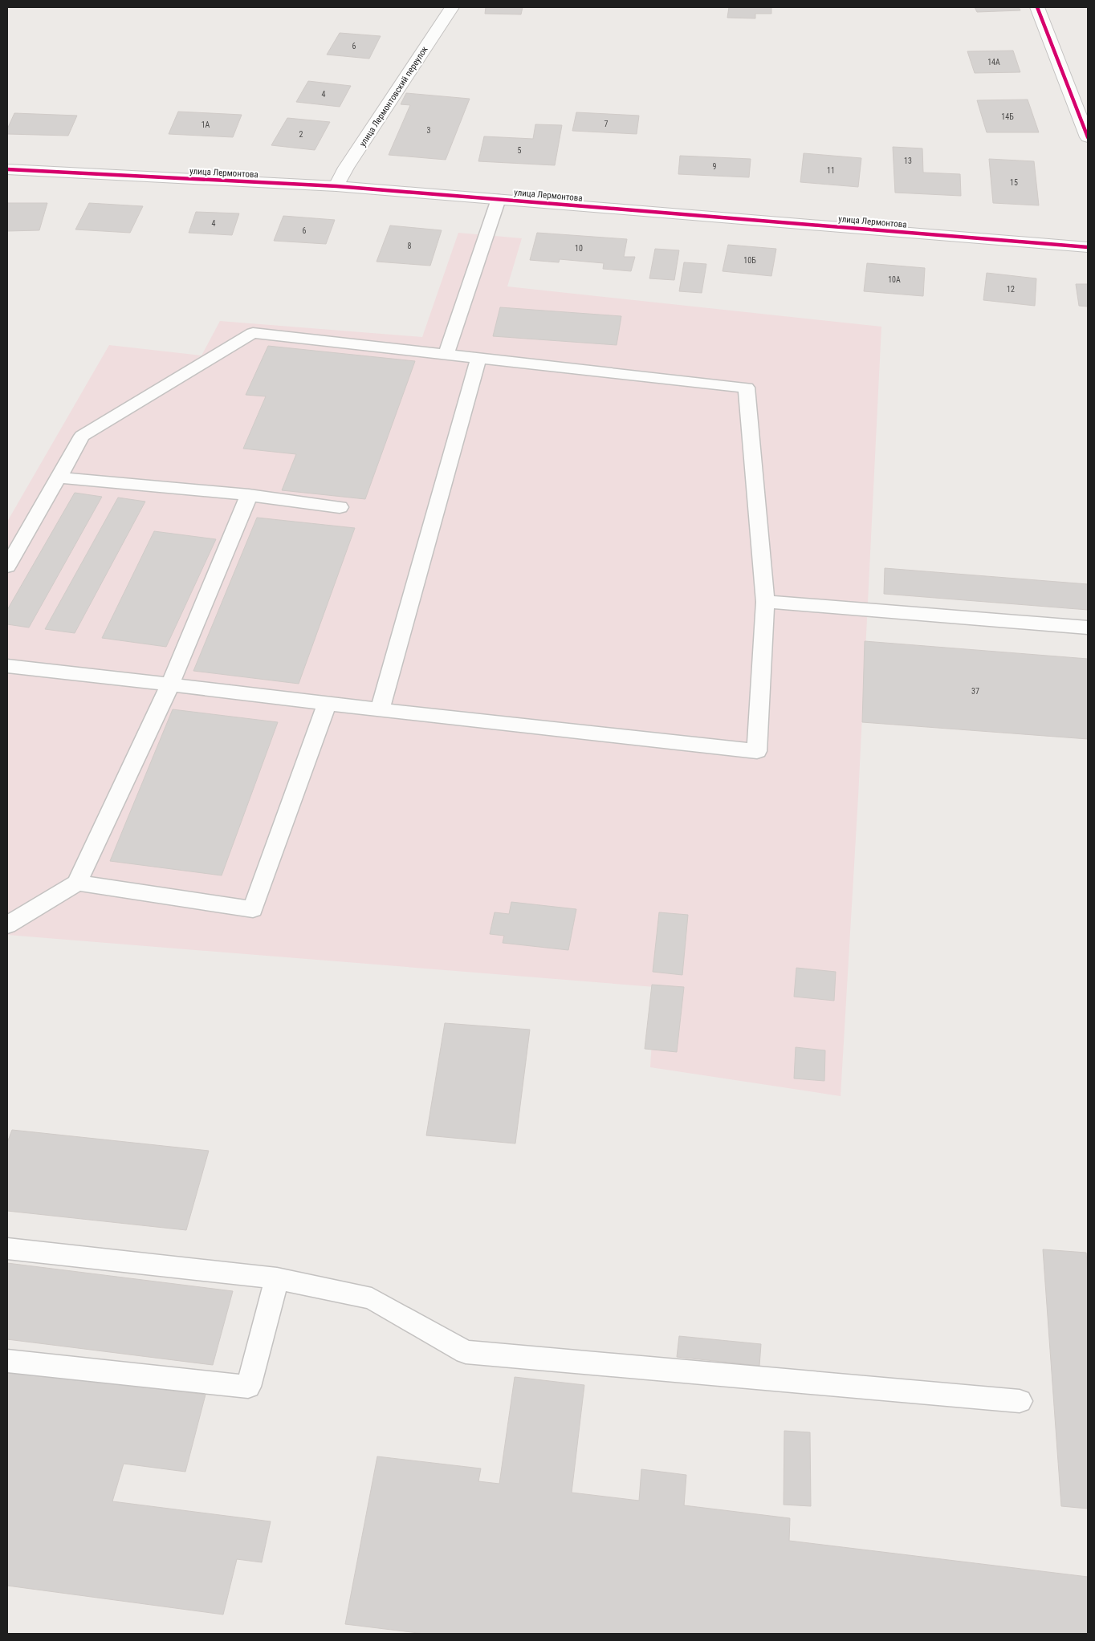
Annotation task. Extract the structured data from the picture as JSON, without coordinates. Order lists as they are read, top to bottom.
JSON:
{
  "streets": {
    "street": ["улица Лермонтовский переулок", "улица Лермонтова"]
  },
  "crossings": [
    ["улица Лермонтовский переулок", "улица Лермонтова"]
  ],
  "house_numbers": [
    "6",
    "14А",
    "4",
    "14Б",
    "7",
    "1А",
    "3",
    "2",
    "5",
    "13",
    "9",
    "11",
    "15",
    "4",
    "6",
    "8",
    "10",
    "10Б",
    "10А",
    "12",
    "37"
  ]
}
